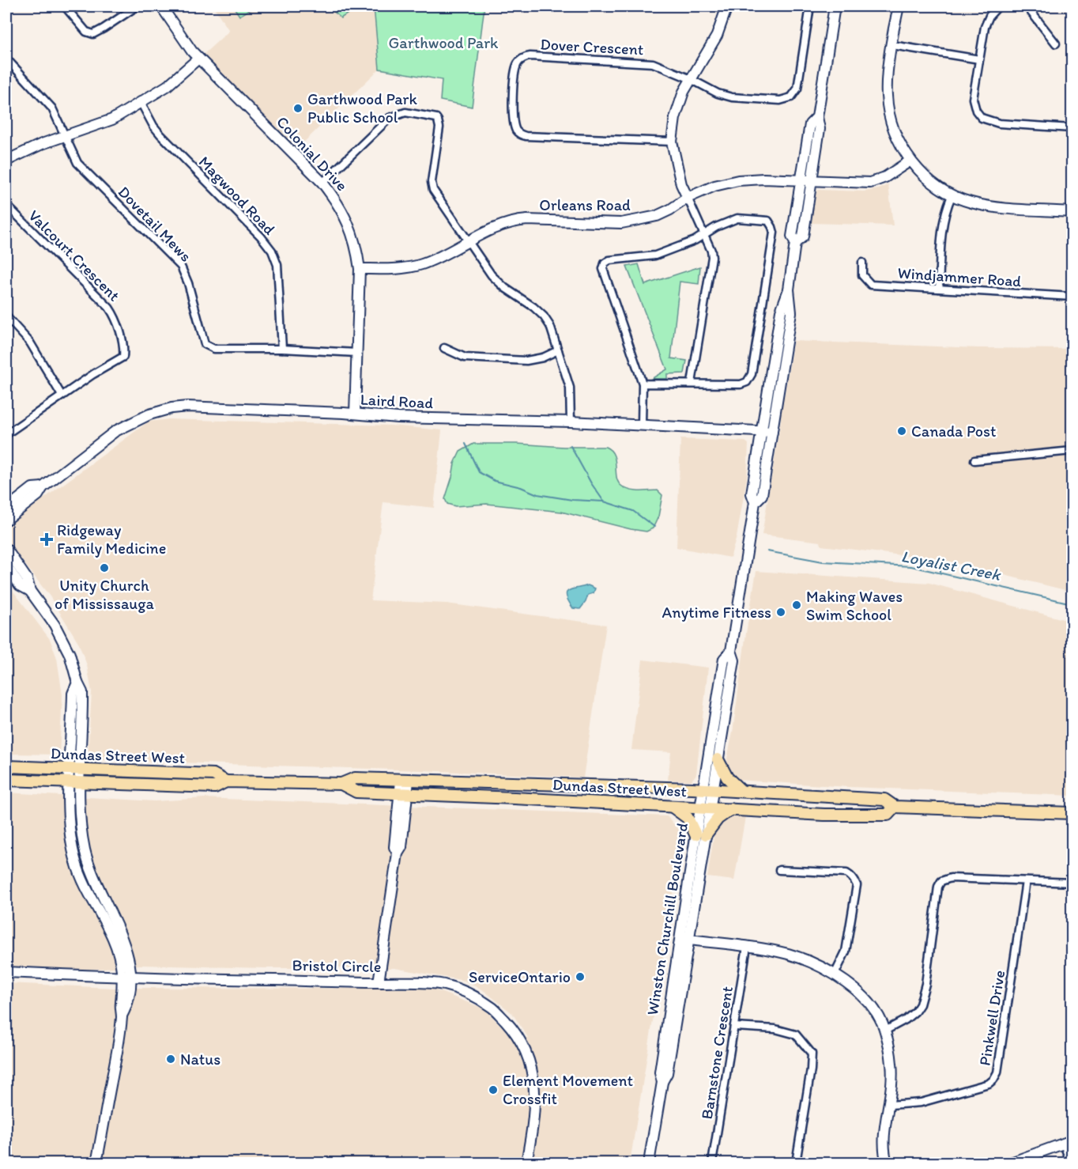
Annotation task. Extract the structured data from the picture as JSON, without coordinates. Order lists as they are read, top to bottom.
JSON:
{
  "streets": {
    "main road": ["Dundas Street West"],
    "street": [
      "Dover Crescent",
      "Colonial Drive",
      "Magwood Road",
      "Orleans Road",
      "Dovetail Mews",
      "Valcourt Crescent",
      "Windjammer Road",
      "Laird Road",
      "Winston Churchill Boulevard",
      "Bristol Circle",
      "Pinkwell Drive",
      "Barnstone Crescent"
    ]
  },
  "crossings": [
    ["Colonial Drive", "Orleans Road"],
    ["Colonial Drive", "Dovetail Mews"],
    ["Colonial Drive", "Laird Road"],
    ["Magwood Road", "Dovetail Mews"],
    ["Orleans Road", "Winston Churchill Boulevard"],
    ["Laird Road", "Winston Churchill Boulevard"],
    ["Dundas Street West", "Winston Churchill Boulevard"]
  ],
  "water": ["Loyalist Creek"],
  "parks": ["Garthwood Park"],
  "places": {
    "other": [
      "Garthwood Park Public School",
      "Canada Post",
      "Unity Church of Mississauga",
      "Making Waves Swim School",
      "Anytime Fitness",
      "ServiceOntario",
      "Natus",
      "Element Movement Crossfit"
    ],
    "health": ["Ridgeway Family Medicine"]
  }
}
